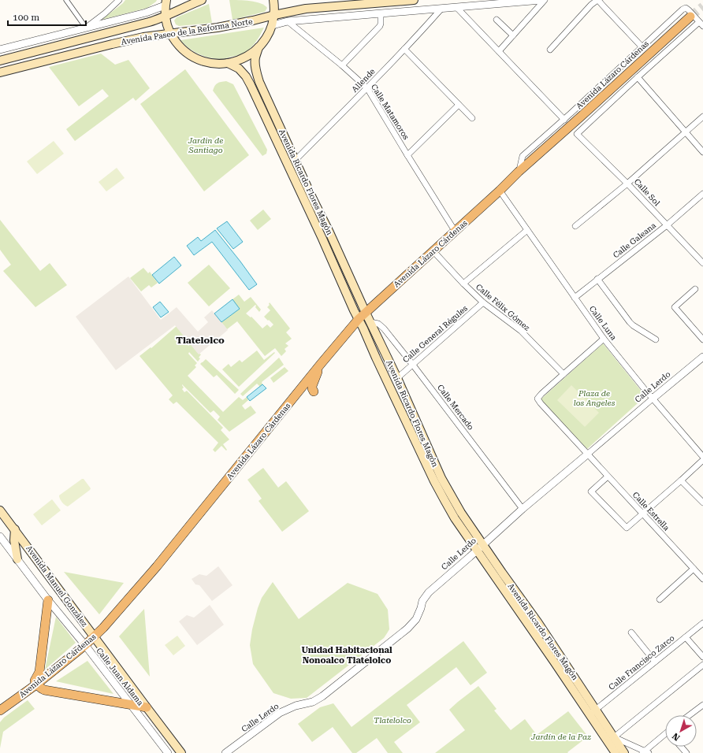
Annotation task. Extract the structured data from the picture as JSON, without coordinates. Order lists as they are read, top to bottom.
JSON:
{
  "streets": {
    "main road": [
      "Avenida Paseo de la Reforma Norte",
      "Avenida Lázaro Cárdenas",
      "Avenida Ricardo Flores Magón",
      "Avenida Manuel González"
    ],
    "street": [
      "Allende",
      "Calle Matamoros",
      "Calle Sol",
      "Calle Galeana",
      "Calle Félix Gómez",
      "Calle Luna",
      "Calle General Régules",
      "Calle Lerdo",
      "Calle Mercado",
      "Calle Estrella",
      "Calle Francisco Zarco",
      "Calle Juan Aldama"
    ]
  },
  "crossings": [
    ["Avenida Lázaro Cárdenas", "Calle Matamoros"],
    ["Avenida Lázaro Cárdenas", "Avenida Ricardo Flores Magón"],
    ["Avenida Lázaro Cárdenas", "Calle Félix Gómez"],
    ["Avenida Lázaro Cárdenas", "Calle Luna"],
    ["Avenida Lázaro Cárdenas", "Avenida Manuel González"],
    ["Avenida Lázaro Cárdenas", "Calle Juan Aldama"],
    ["Allende", "Calle Matamoros"],
    ["Allende", "Avenida Ricardo Flores Magón"],
    ["Avenida Ricardo Flores Magón", "Calle General Régules"],
    ["Avenida Ricardo Flores Magón", "Calle Lerdo"],
    ["Avenida Ricardo Flores Magón", "Calle Mercado"],
    ["Avenida Ricardo Flores Magón", "Calle Francisco Zarco"],
    ["Calle Sol", "Calle Galeana"],
    ["Calle Galeana", "Calle Luna"],
    ["Calle Félix Gómez", "Calle General Régules"],
    ["Calle Félix Gómez", "Calle Estrella"],
    ["Calle Luna", "Calle Lerdo"],
    ["Calle General Régules", "Calle Mercado"],
    ["Calle Lerdo", "Calle Mercado"],
    ["Calle Lerdo", "Calle Estrella"]
  ],
  "districts": ["Tlatelolco", "Unidad Habitacional Nonoalco Tlatelolco"],
  "parks": [
    "Jardin de Santiago",
    "Plaza de los Angeles",
    "Tlatelolco",
    "Jardín de la Paz"
  ],
  "scale_bar": "100 m",
  "north": "bottom left"
}
